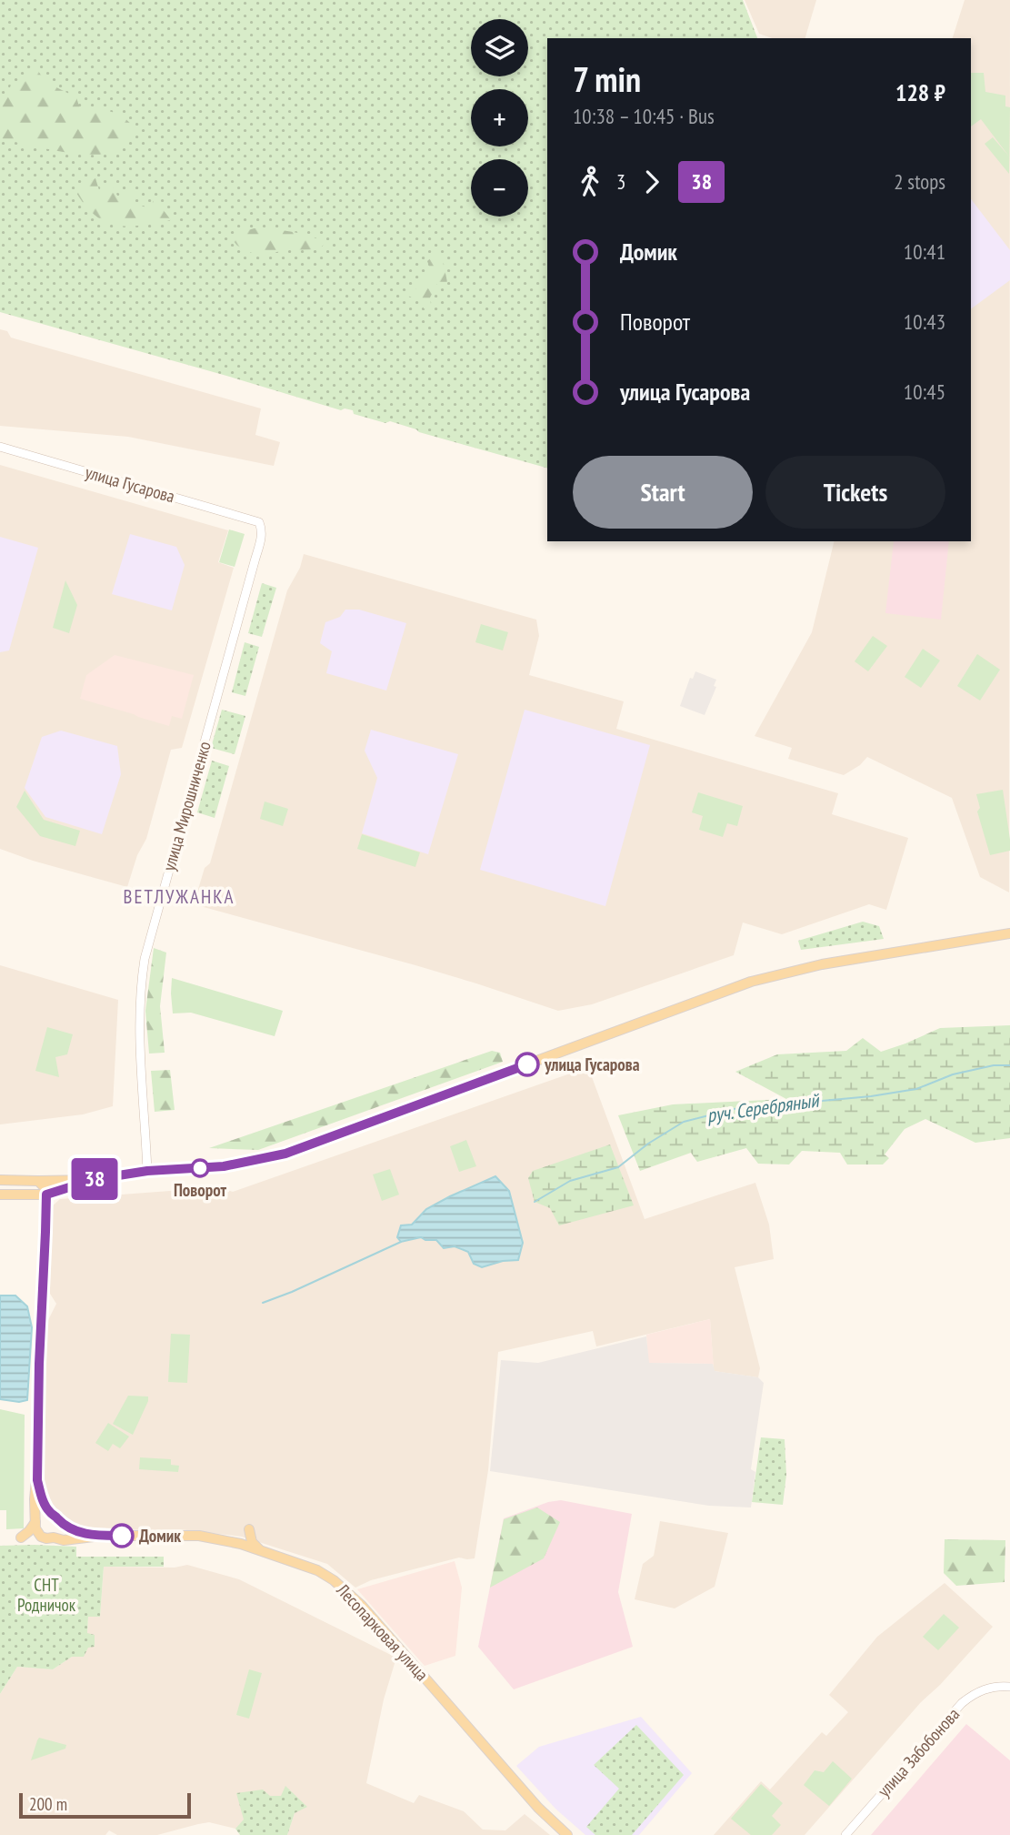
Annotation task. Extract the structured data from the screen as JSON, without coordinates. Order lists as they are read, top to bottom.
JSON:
{
  "streets": {
    "main road": ["Лесопарковая улица"],
    "street": ["улица Гусарова", "улица Мирошниченко", "улица Забобонова"]
  },
  "crossings": [
    ["улица Гусарова", "улица Мирошниченко"]
  ],
  "districts": ["ВЕТЛУЖАНКА"],
  "water": ["руч. Серебряный"],
  "parks": ["СНТ Родничок"],
  "places": ["улица Гусарова", "Поворот", "Домик"],
  "lines": ["bus line 38"],
  "scale_bar": "200 m",
  "page": {
    "on_map": "38",
    "map_buttons": ["+", "−"],
    "heading": ["7 min", "10:38 – 10:45 · Bus", "128 ₽"],
    "legs": ["3", "38", "2 stops"],
    "list": [
      {
        "name": "Домик",
        "value": "10:41"
      },
      {
        "name": "Поворот",
        "value": "10:43"
      },
      {
        "name": "улица Гусарова",
        "value": "10:45"
      }
    ],
    "buttons": ["Start", "Tickets"],
    "scale": "200 m"
  }
}
